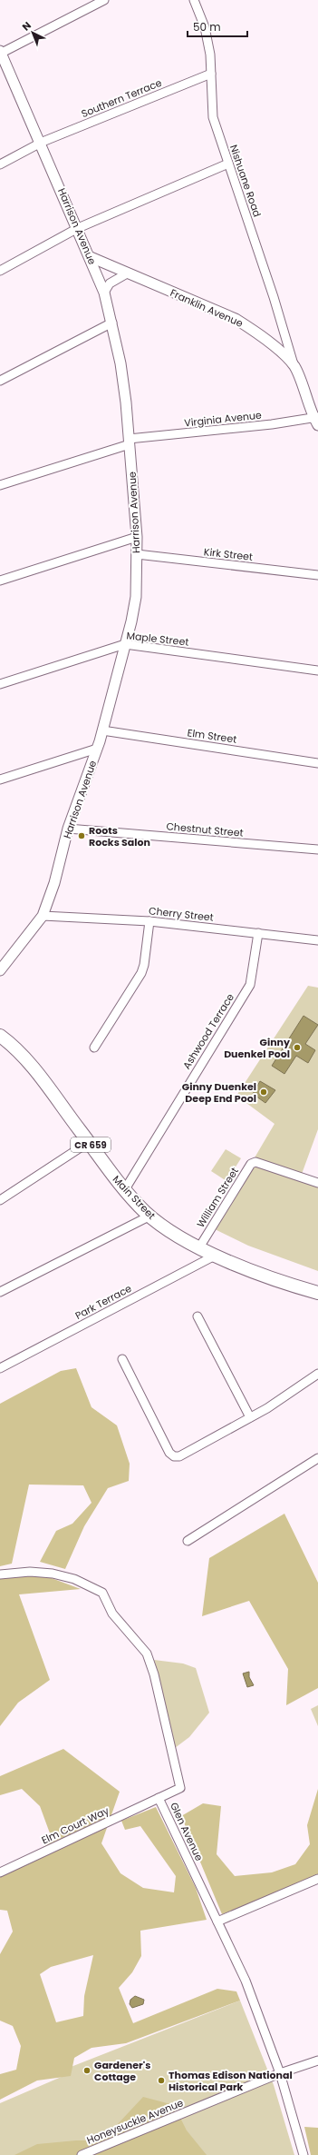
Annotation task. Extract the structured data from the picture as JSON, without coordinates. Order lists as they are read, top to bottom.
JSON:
{
  "streets": {
    "main road": ["CR 659", "Main Street"],
    "street": [
      "Southern Terrace",
      "Nishuane Road",
      "Harrison Avenue",
      "Franklin Avenue",
      "Virginia Avenue",
      "Kirk Street",
      "Maple Street",
      "Elm Street",
      "Chestnut Street",
      "Cherry Street",
      "Ashwood Terrace",
      "William Street",
      "Park Terrace",
      "Elm Court Way",
      "Glen Avenue",
      "Honeysuckle Avenue"
    ]
  },
  "crossings": [
    ["Southern Terrace", "Nishuane Road"],
    ["Southern Terrace", "Harrison Avenue"],
    ["Nishuane Road", "Franklin Avenue"],
    ["Harrison Avenue", "Franklin Avenue"],
    ["Harrison Avenue", "Virginia Avenue"],
    ["Harrison Avenue", "Kirk Street"],
    ["Harrison Avenue", "Maple Street"],
    ["Harrison Avenue", "Elm Street"],
    ["Harrison Avenue", "Chestnut Street"],
    ["Harrison Avenue", "Cherry Street"],
    ["Franklin Avenue", "Virginia Avenue"],
    ["Cherry Street", "Ashwood Terrace"],
    ["Ashwood Terrace", "Main Street"],
    ["Main Street", "William Street"],
    ["Main Street", "Park Terrace"],
    ["Elm Court Way", "Glen Avenue"],
    ["Glen Avenue", "Honeysuckle Avenue"]
  ],
  "places": [
    "Roots Rocks Salon",
    "Ginny Duenkel Pool",
    "Ginny Duenkel Deep End Pool",
    "Gardener's Cottage",
    "Thomas Edison National Historical Park"
  ],
  "scale_bar": "50 m",
  "north": "top left"
}
